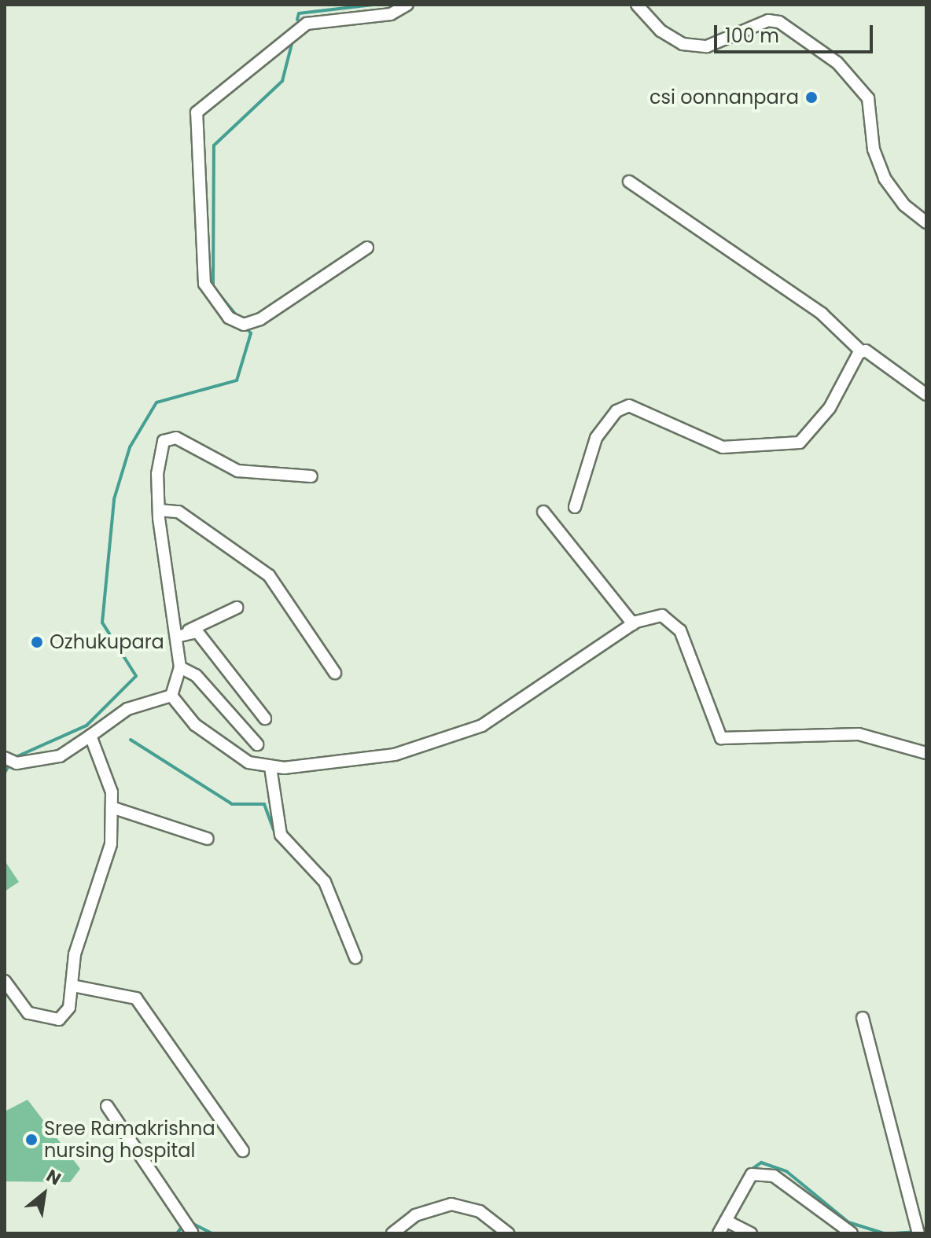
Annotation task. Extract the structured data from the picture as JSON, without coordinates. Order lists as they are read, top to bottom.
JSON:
{
  "places": ["csi oonnanpara", "Ozhukupara", "Sree Ramakrishna nursing hospital"],
  "scale_bar": "100 m",
  "north": "top right"
}
